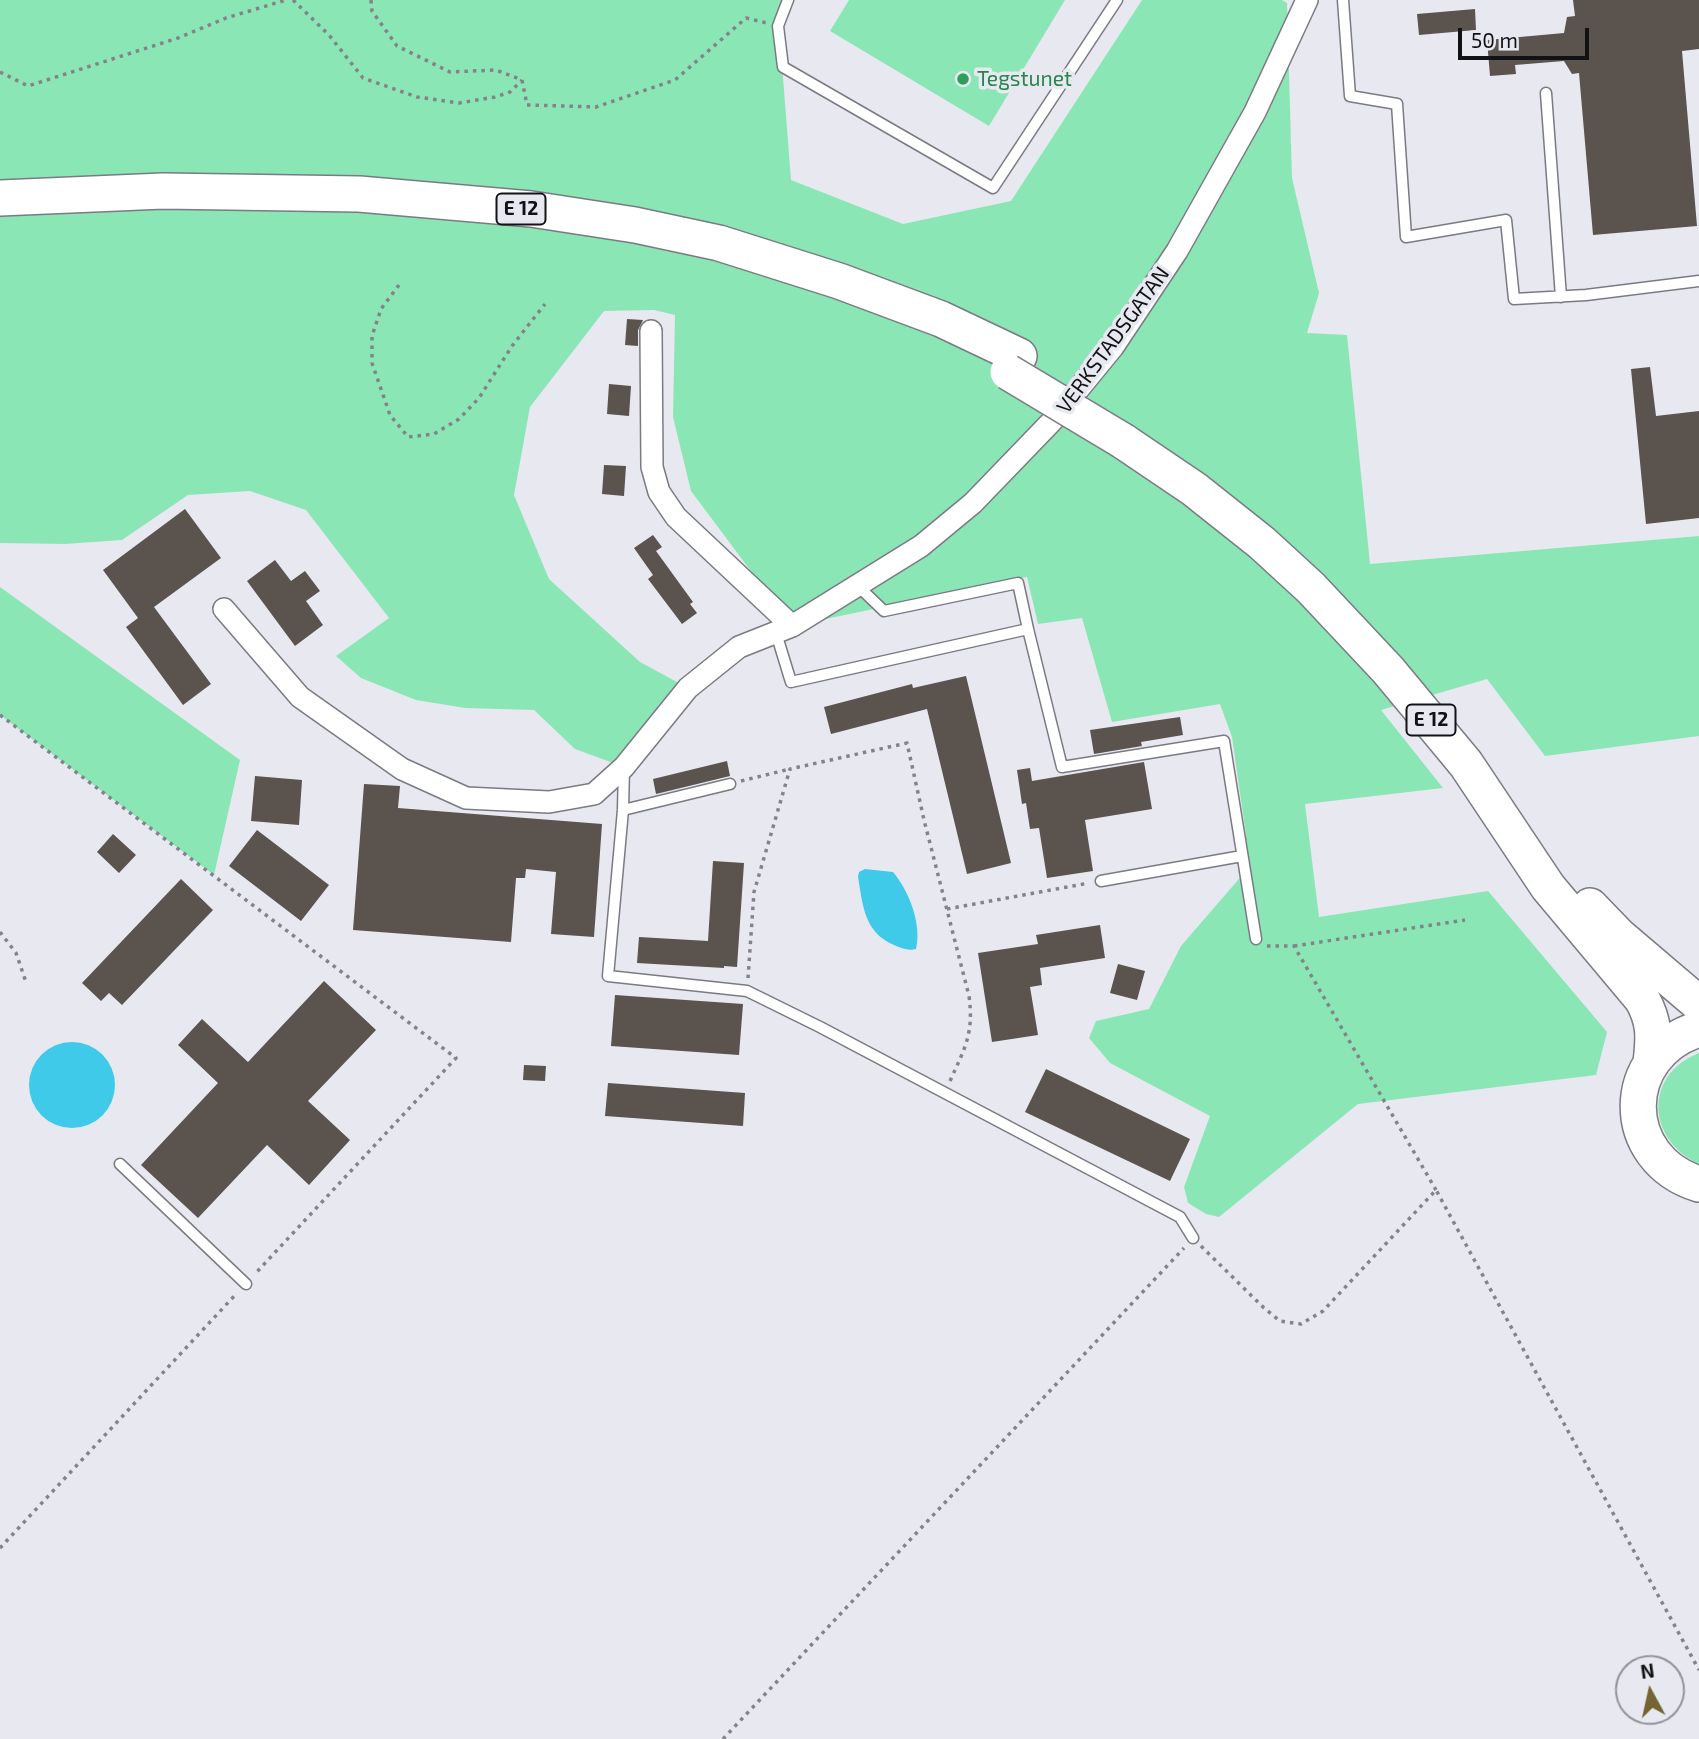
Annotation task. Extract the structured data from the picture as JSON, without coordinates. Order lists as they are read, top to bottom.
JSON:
{
  "streets": {
    "highway": ["E 12"],
    "street": ["VERKSTADSGATAN"]
  },
  "places": ["Tegstunet"],
  "scale_bar": "50 m",
  "north": "top"
}
